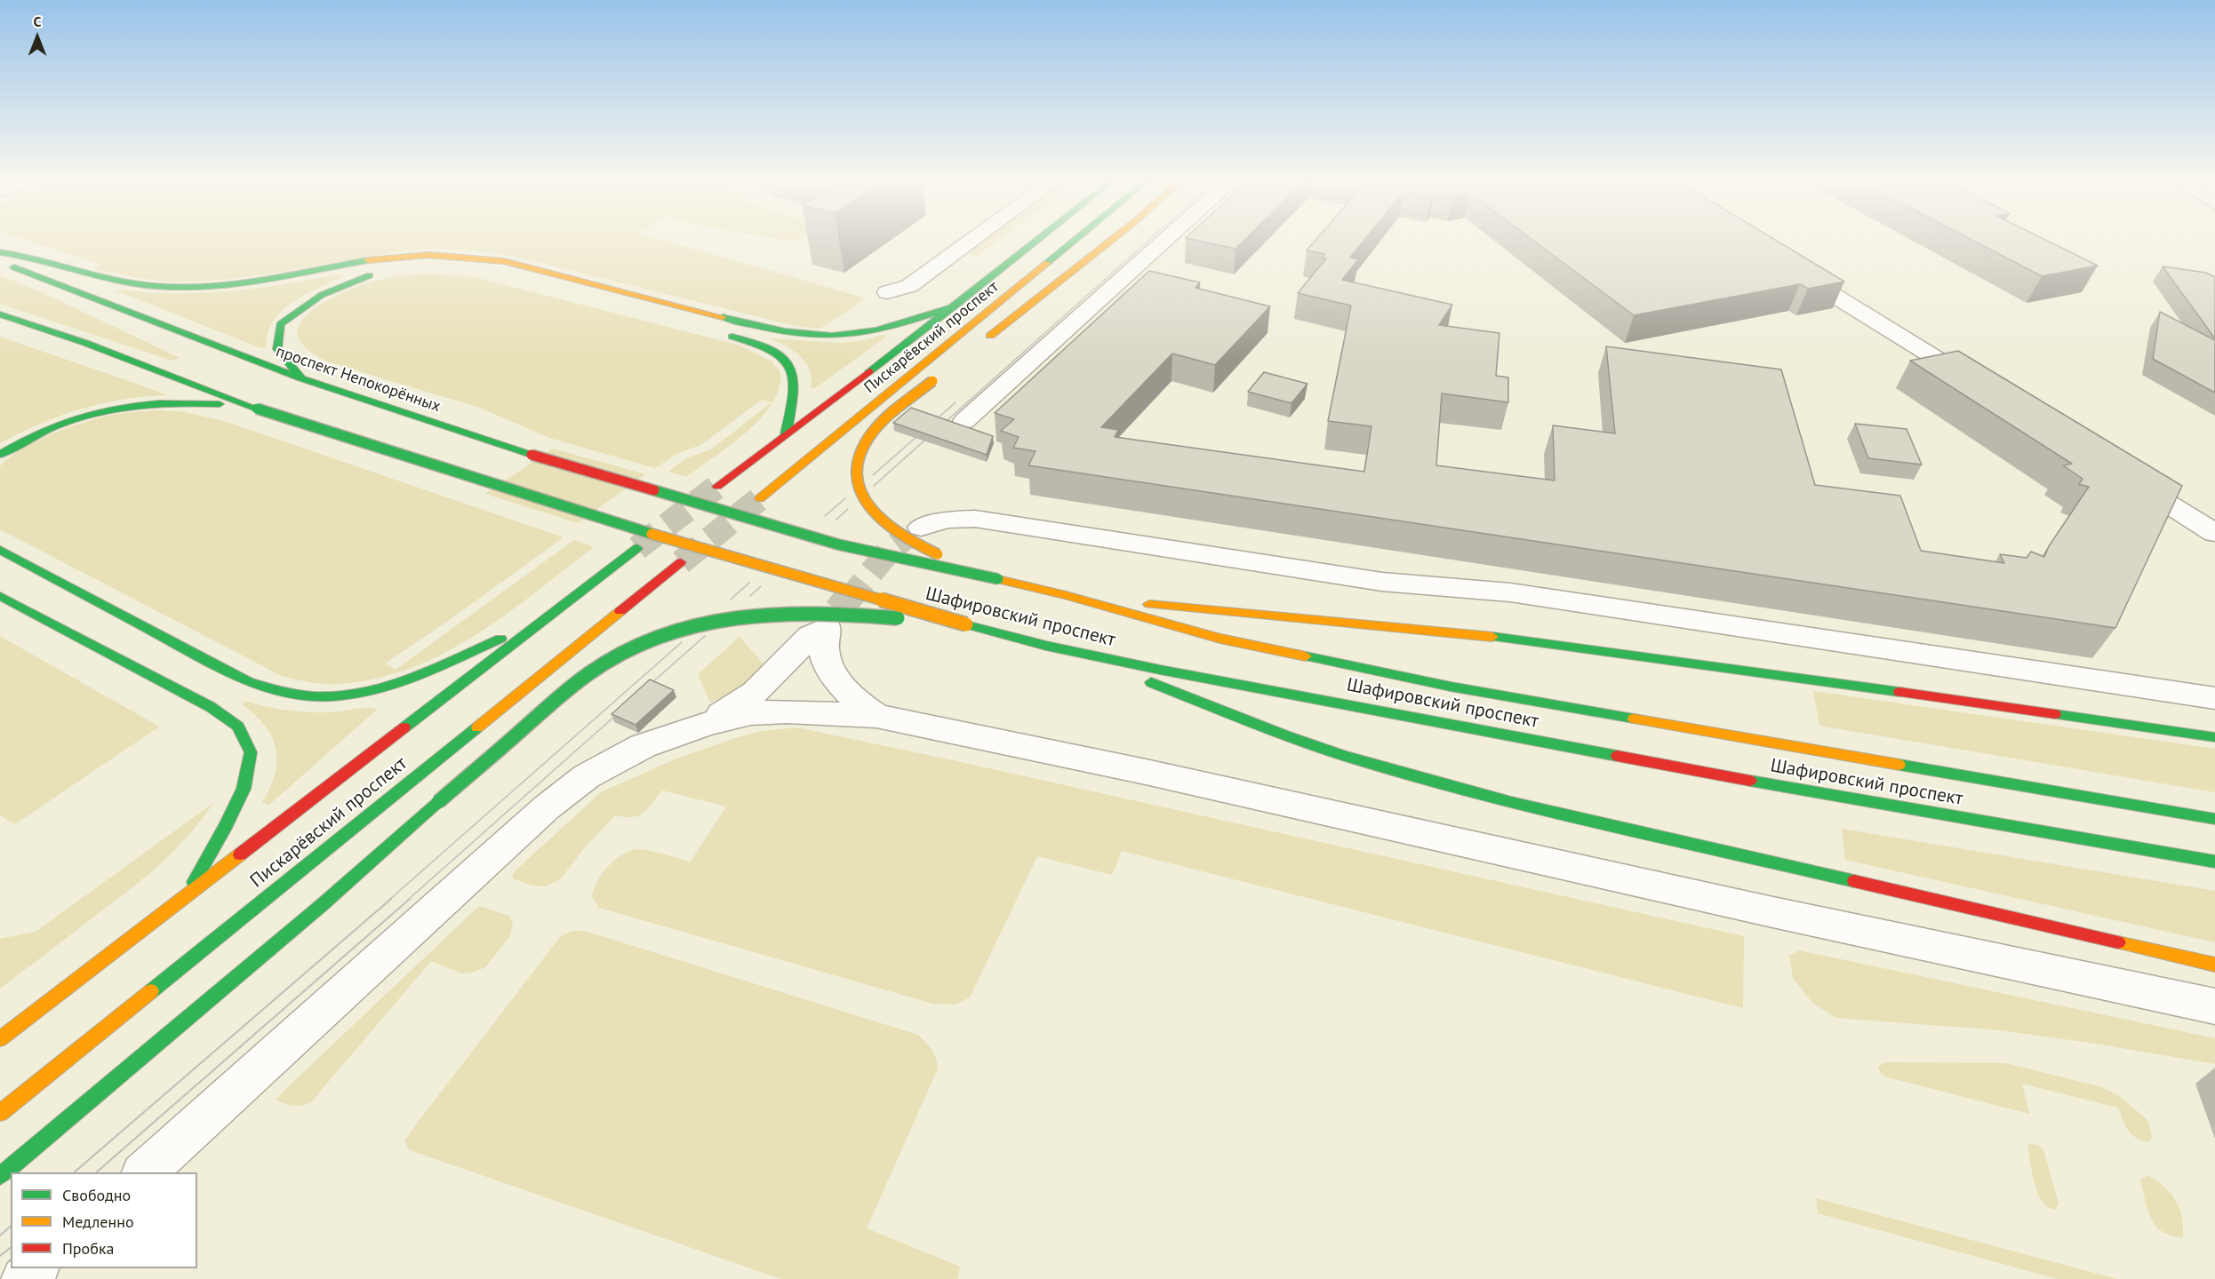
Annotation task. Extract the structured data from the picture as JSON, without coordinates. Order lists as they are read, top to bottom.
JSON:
{
  "streets": {
    "main road": ["Пискарёвский проспект", "проспект Непокорённых", "Шафировский проспект"]
  },
  "crossings": [
    ["проспект Непокорённых", "Шафировский проспект"]
  ],
  "legend": ["Свободно", "Медленно", "Пробка"],
  "north": "top"
}
